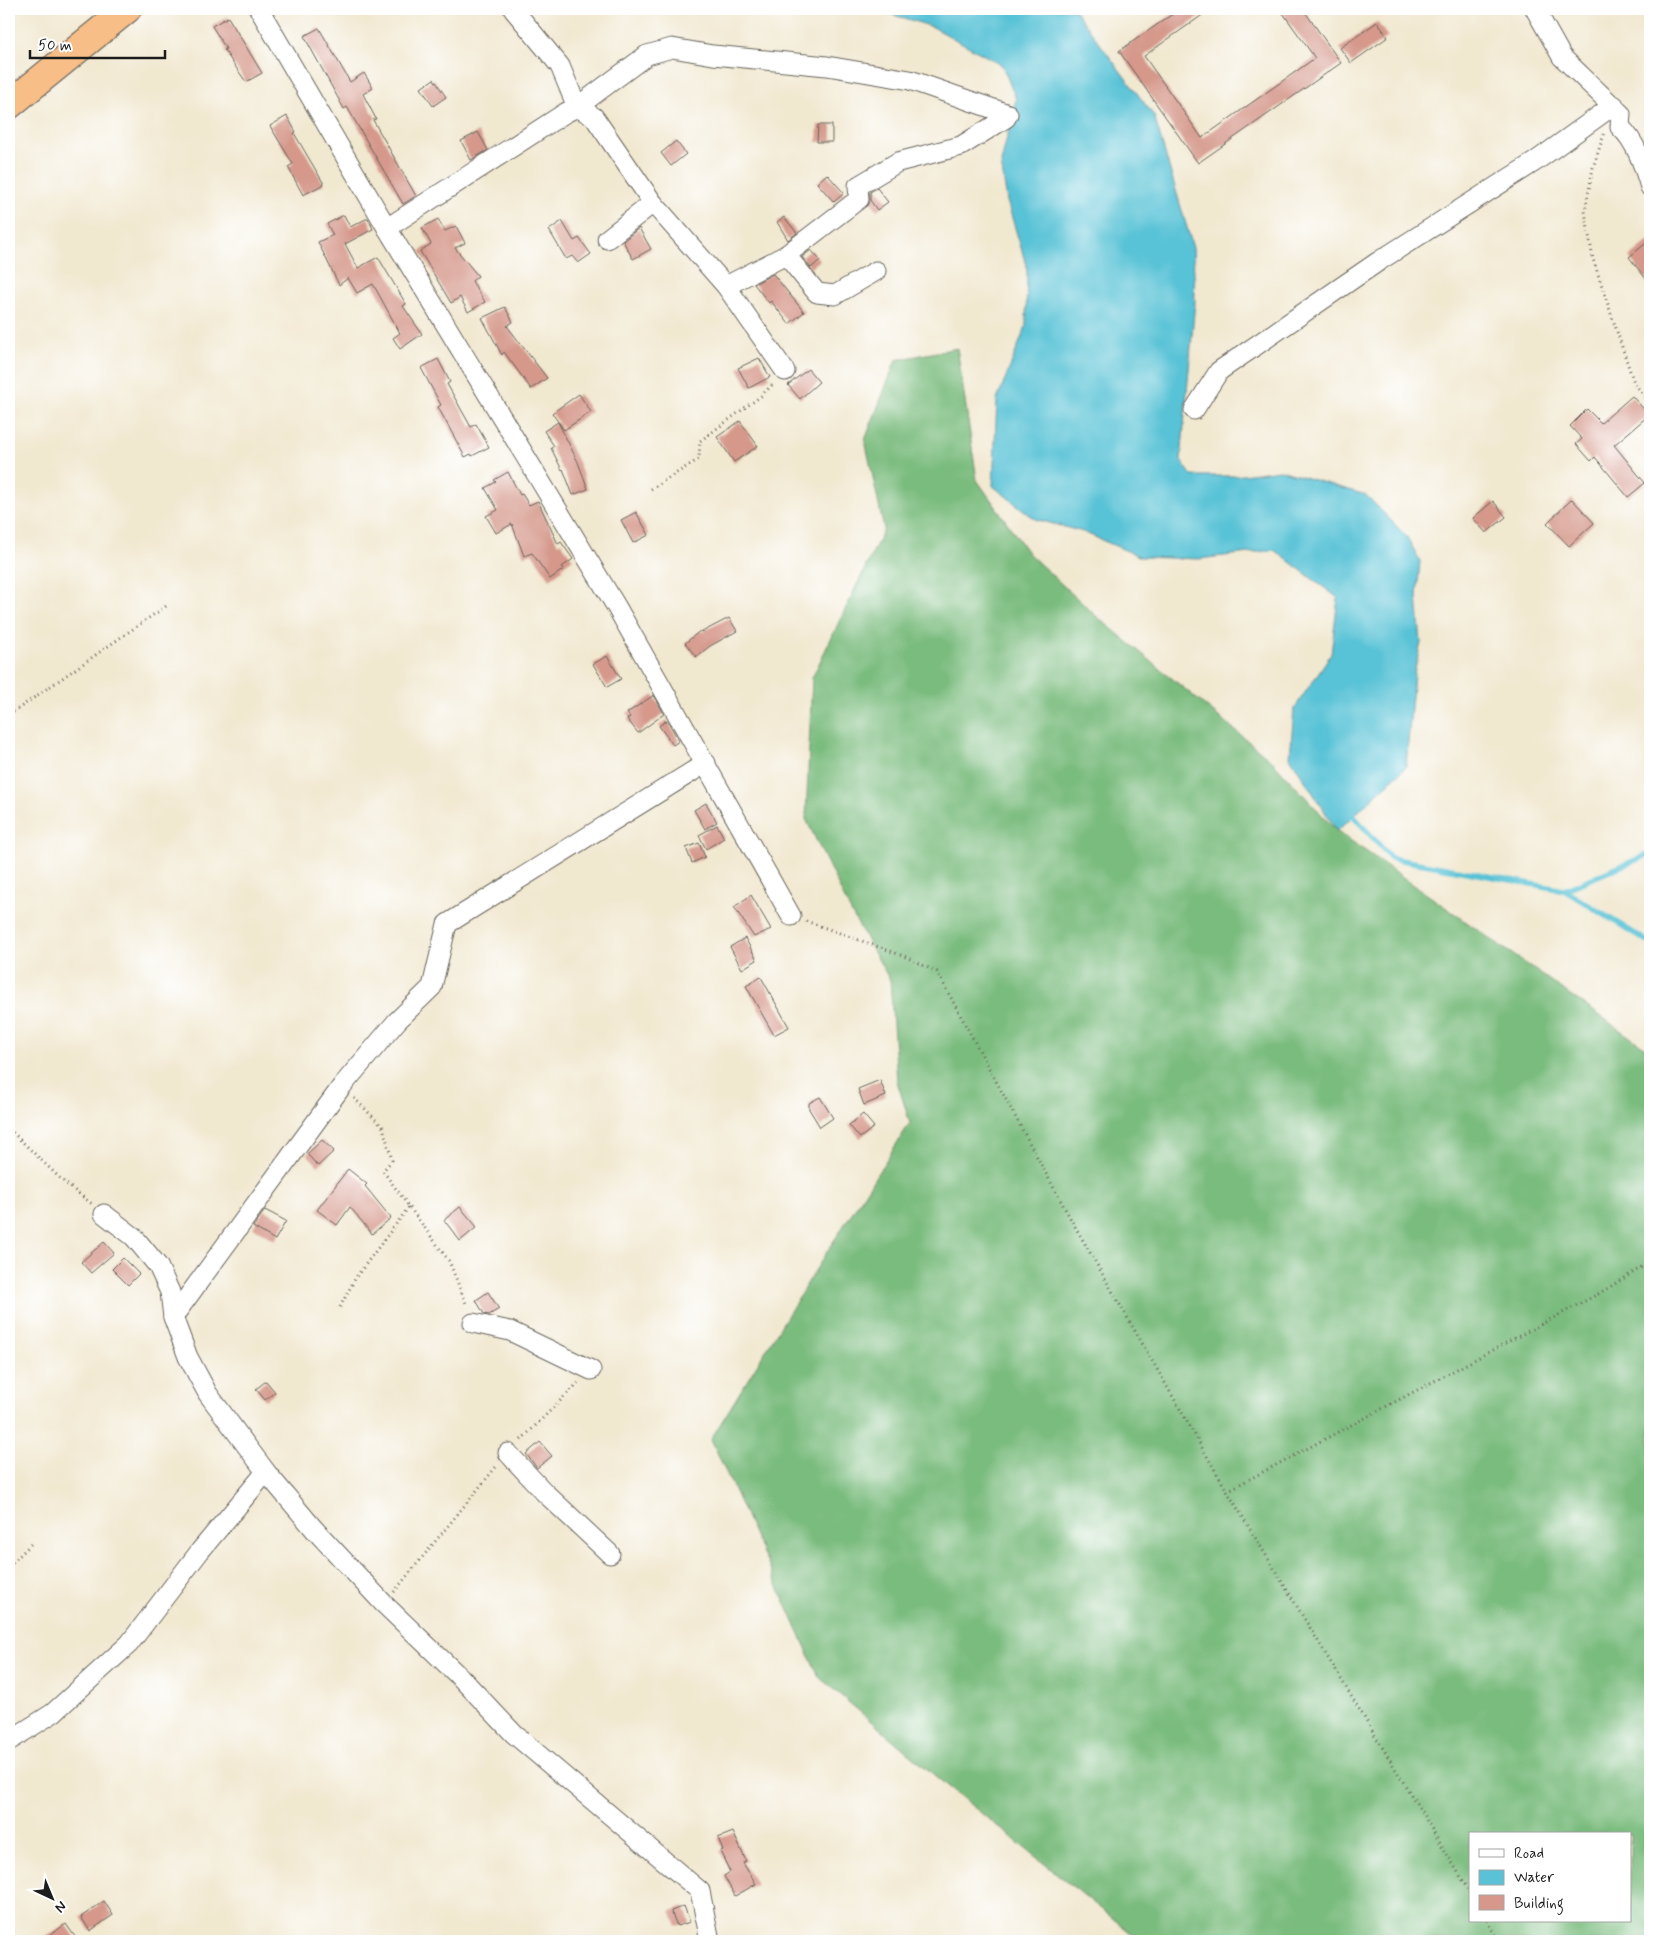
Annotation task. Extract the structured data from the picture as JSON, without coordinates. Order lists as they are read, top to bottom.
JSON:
{
  "legend": ["Road", "Water", "Building"],
  "scale_bar": "50 m",
  "north": "bottom right"
}
